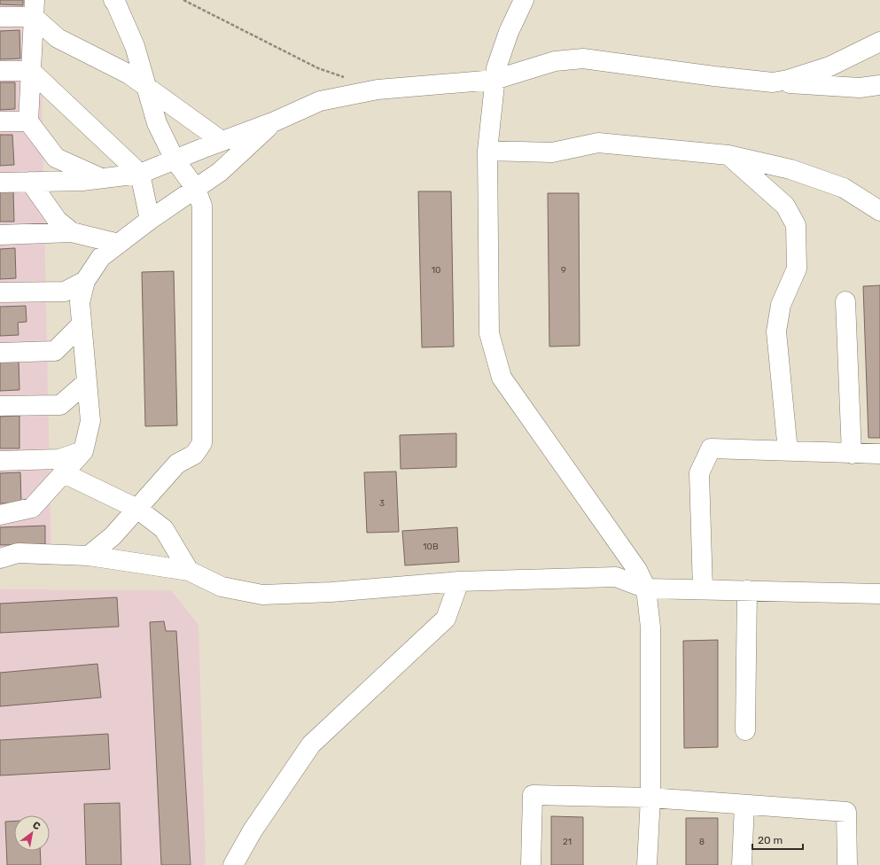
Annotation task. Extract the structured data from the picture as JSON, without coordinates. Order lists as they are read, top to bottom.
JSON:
{
  "house_numbers": [
    "10",
    "9",
    "3",
    "10В",
    "21",
    "8"
  ],
  "scale_bar": "20 m",
  "north": "top right"
}
